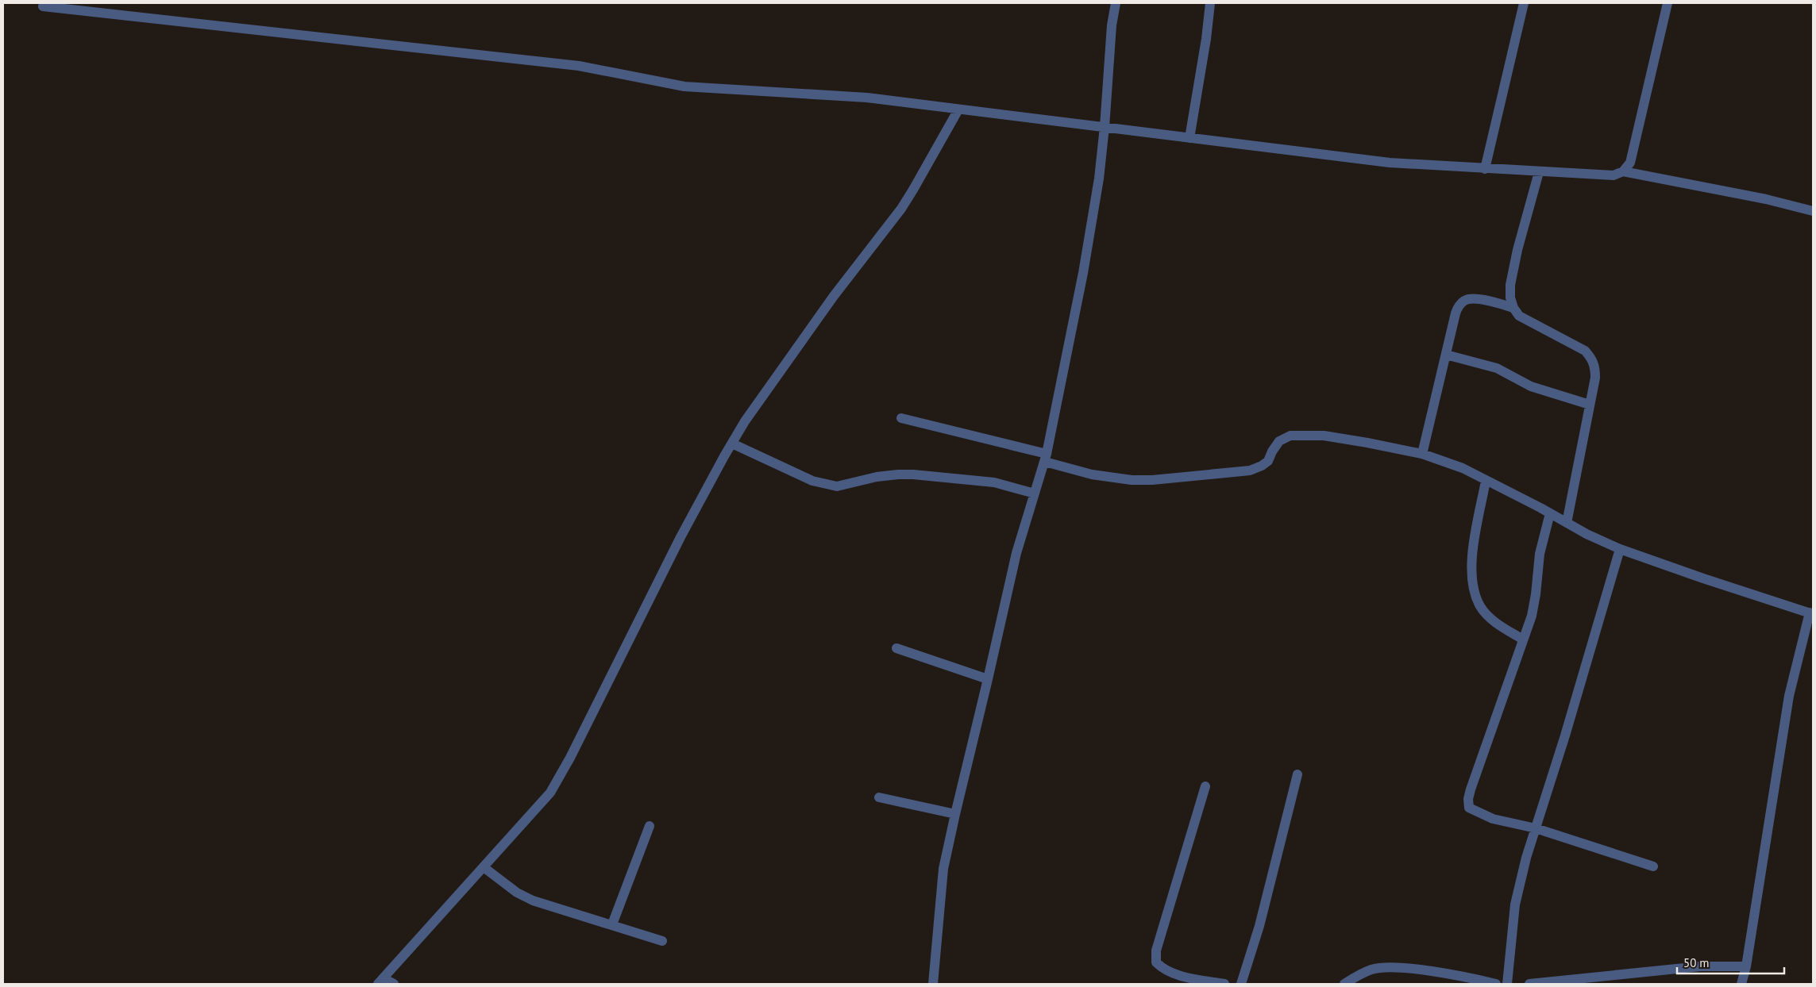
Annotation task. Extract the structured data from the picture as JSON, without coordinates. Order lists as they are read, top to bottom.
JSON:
{
  "scale_bar": "50 m"
}
